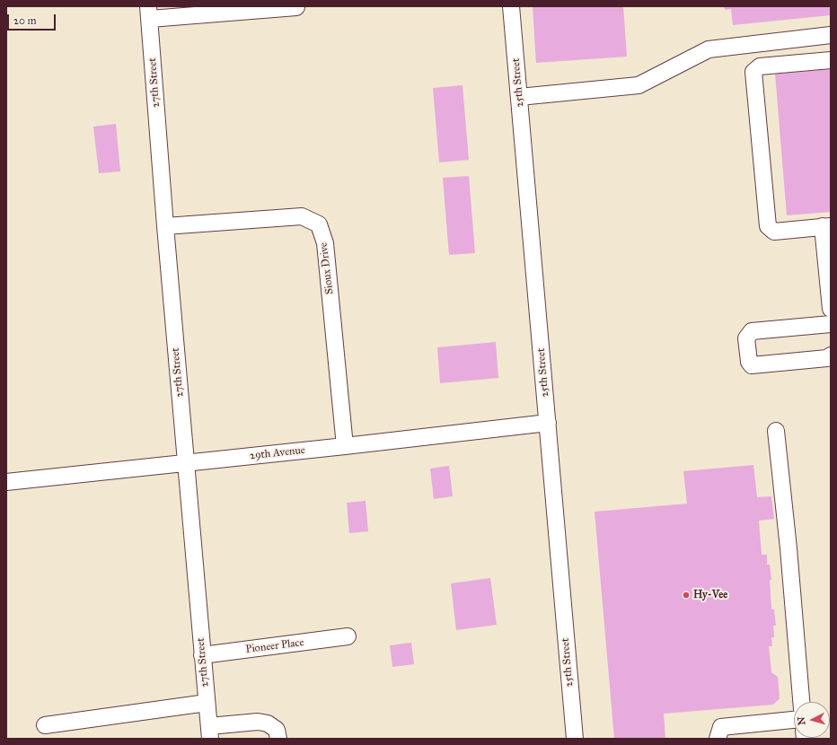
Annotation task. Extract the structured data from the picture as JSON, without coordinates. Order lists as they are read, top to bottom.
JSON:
{
  "streets": {
    "street": [
      "27th Street",
      "25th Street",
      "Sioux Drive",
      "29th Avenue",
      "Pioneer Place"
    ]
  },
  "crossings": [
    ["27th Street", "Sioux Drive"],
    ["27th Street", "29th Avenue"],
    ["27th Street", "Pioneer Place"],
    ["25th Street", "29th Avenue"],
    ["Sioux Drive", "29th Avenue"]
  ],
  "places": ["Hy-Vee"],
  "scale_bar": "20 m",
  "north": "left"
}
